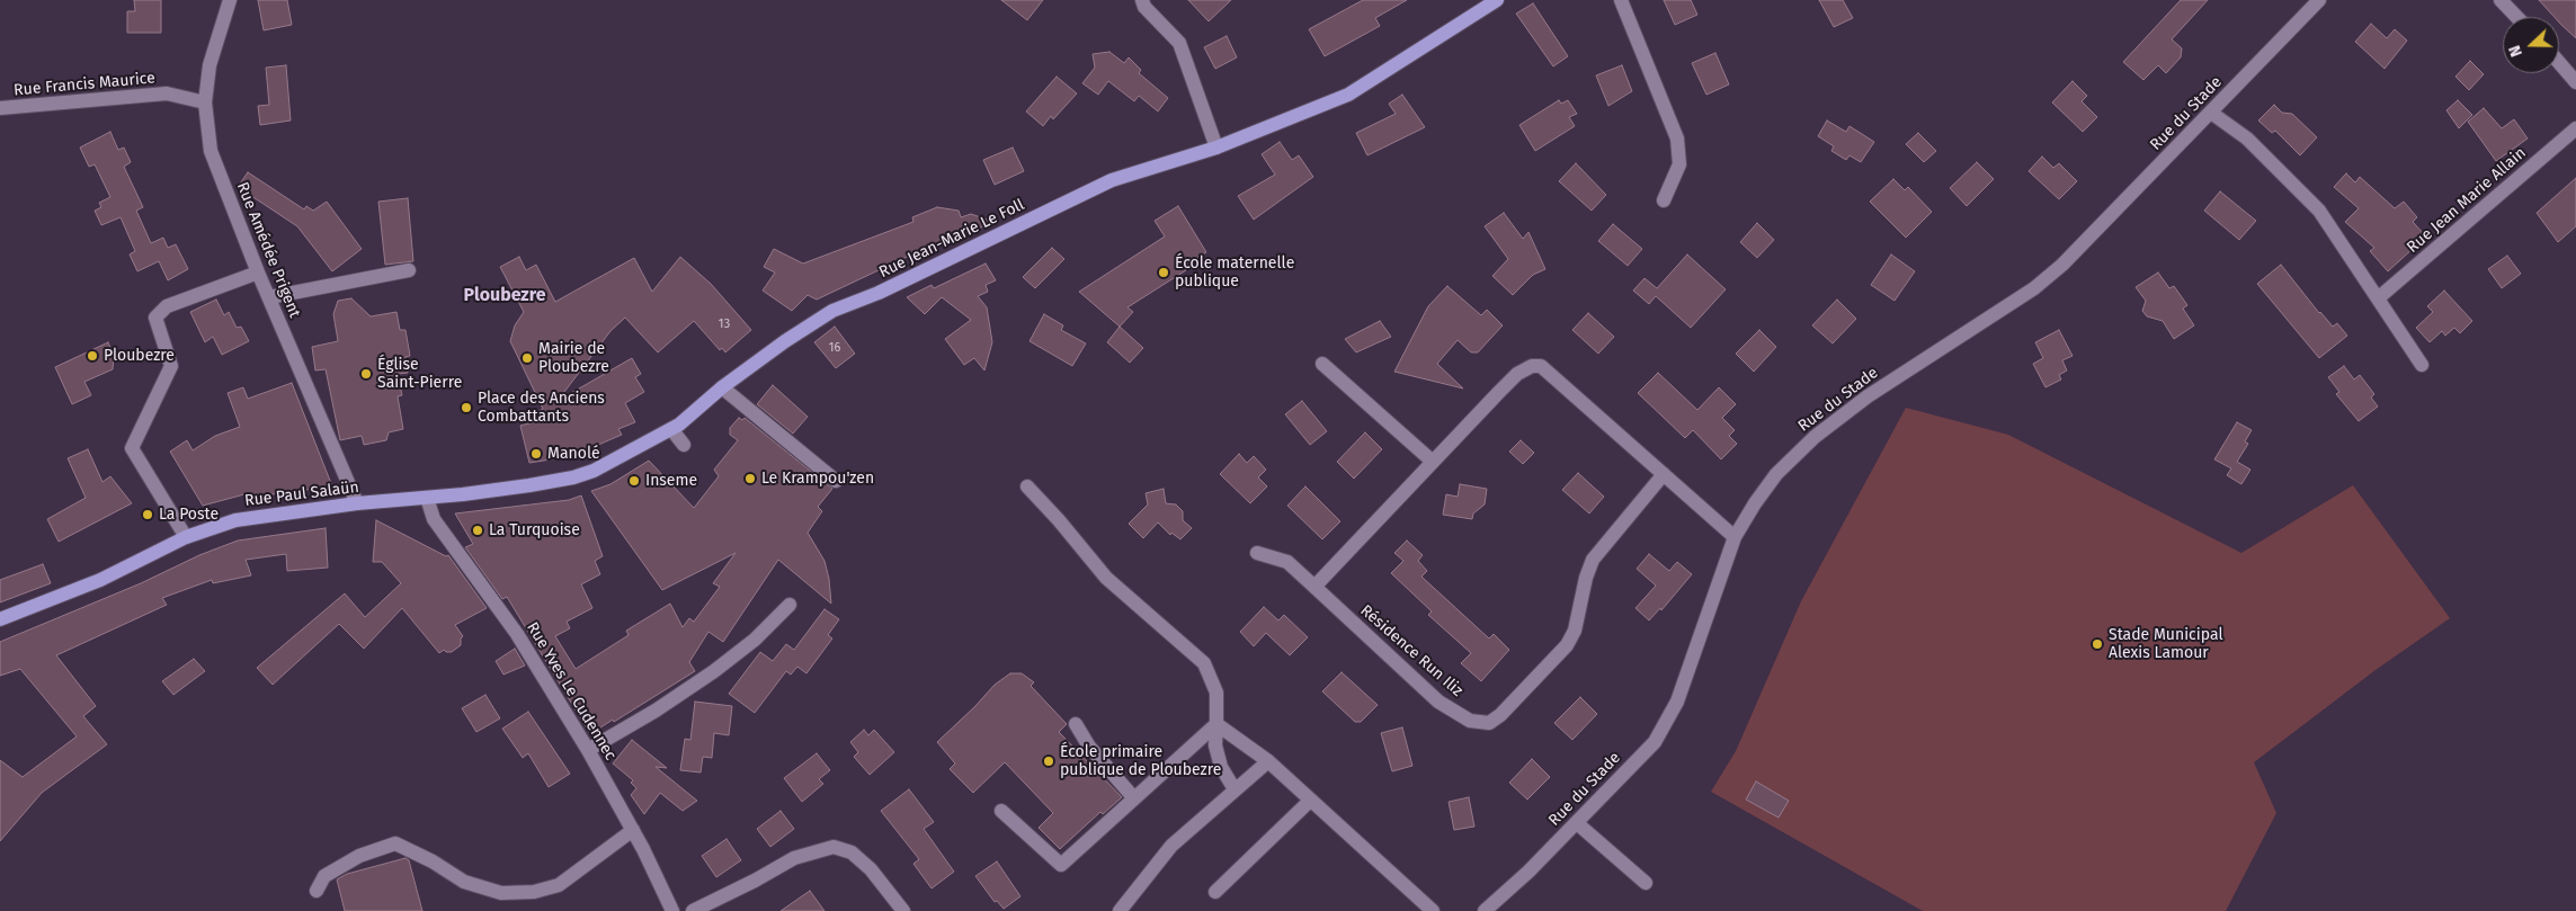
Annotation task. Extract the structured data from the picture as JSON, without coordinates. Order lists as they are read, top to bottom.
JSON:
{
  "streets": {
    "main road": ["Rue Jean-Marie Le Foll", "Rue Paul Salaün"],
    "street": [
      "Rue Francis Maurice",
      "Rue du Stade",
      "Rue Jean Marie Allain",
      "Rue Amédée Prigent",
      "Résidence Run Iliz",
      "Rue Yves Le Cudennec"
    ]
  },
  "crossings": [
    ["Rue Francis Maurice", "Rue Amédée Prigent"],
    ["Rue Jean-Marie Le Foll", "Rue Paul Salaün"],
    ["Rue Jean-Marie Le Foll", "Rue Yves Le Cudennec"],
    ["Rue Amédée Prigent", "Rue Paul Salaün"],
    ["Rue Paul Salaün", "Rue Yves Le Cudennec"]
  ],
  "districts": ["Ploubezre"],
  "places": [
    "École maternelle publique",
    "Ploubezre",
    "Mairie de Ploubezre",
    "Église Saint-Pierre",
    "Place des Anciens Combattants",
    "Manolé",
    "Le Krampou'zen",
    "Inseme",
    "La Poste",
    "La Turquoise",
    "Stade Municipal Alexis Lamour",
    "École primaire publique de Ploubezre"
  ],
  "house_numbers": ["13", "16"],
  "north": "left"
}
